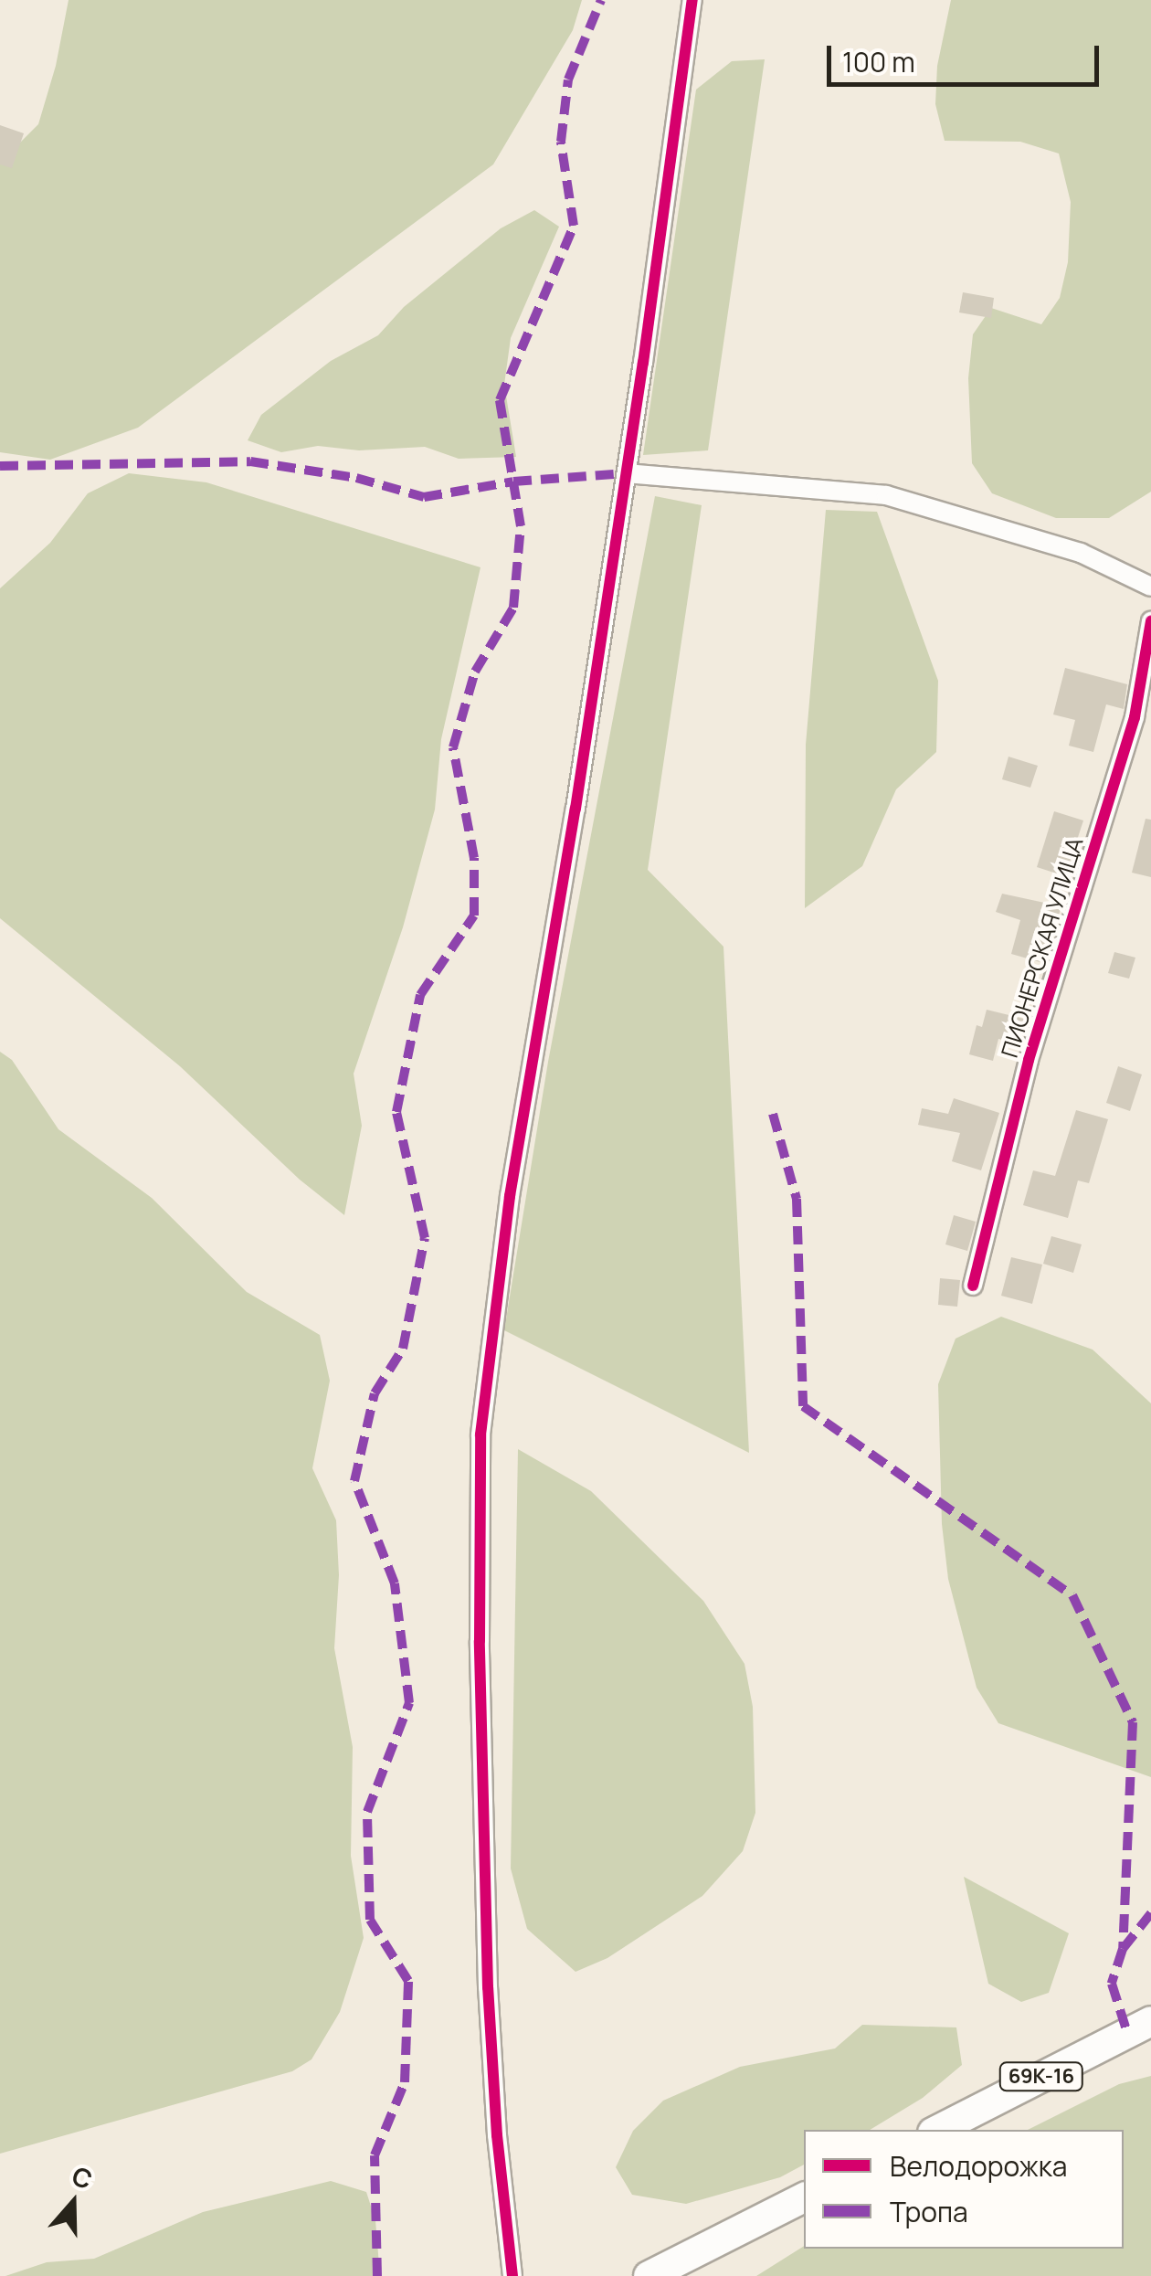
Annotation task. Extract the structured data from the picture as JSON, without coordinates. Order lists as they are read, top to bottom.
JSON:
{
  "streets": {
    "main road": ["69К-16"],
    "street": ["ПИОНЕРСКАЯ УЛИЦА"]
  },
  "legend": ["Велодорожка", "Тропа"],
  "scale_bar": "100 m",
  "north": "top"
}
